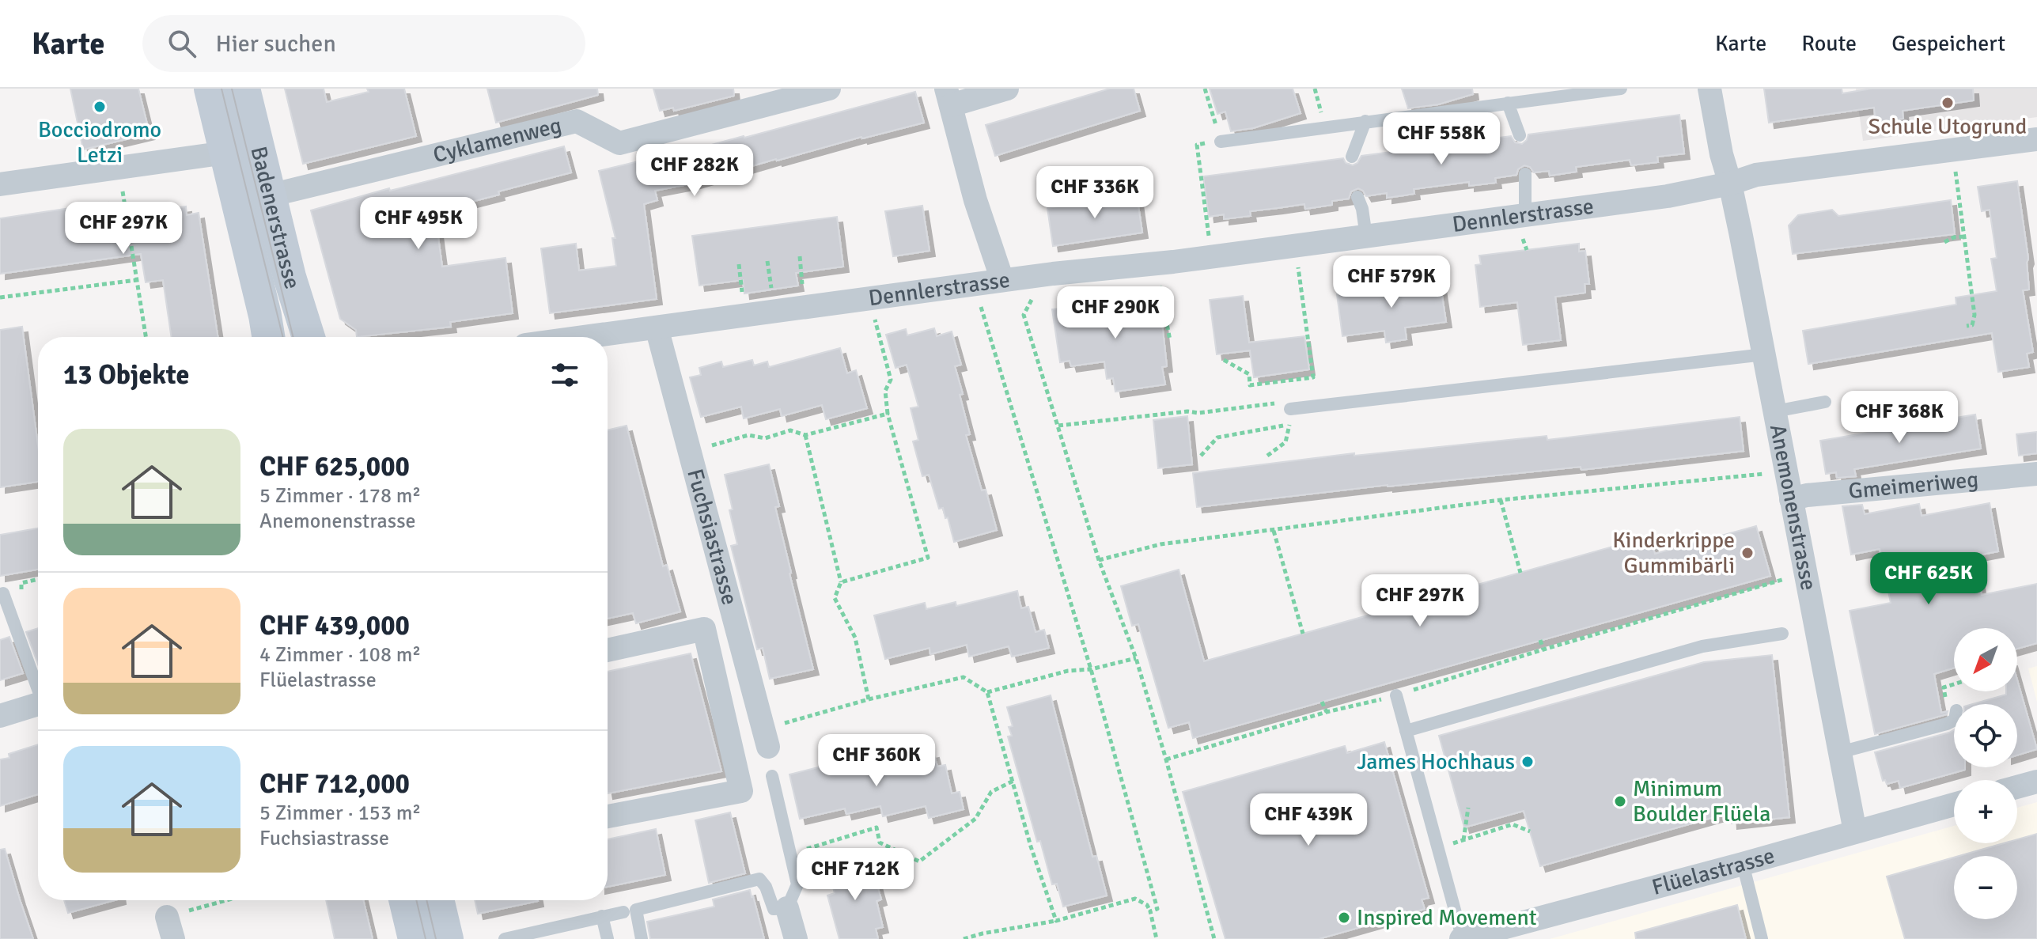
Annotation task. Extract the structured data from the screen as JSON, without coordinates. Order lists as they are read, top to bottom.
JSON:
{
  "streets": {
    "street": [
      "Cyklamenweg",
      "Dennlerstrasse",
      "Badenerstrasse",
      "Gmeimeriweg",
      "Anemonenstrasse",
      "Fuchsiastrasse",
      "Flüelastrasse"
    ]
  },
  "crossings": [
    ["Cyklamenweg", "Badenerstrasse"],
    ["Dennlerstrasse", "Anemonenstrasse"],
    ["Dennlerstrasse", "Fuchsiastrasse"],
    ["Gmeimeriweg", "Anemonenstrasse"],
    ["Anemonenstrasse", "Flüelastrasse"]
  ],
  "places": [
    "Schule Utogrund",
    "Bocciodromo Letzi",
    "Kinderkrippe Gummibärli",
    "James Hochhaus",
    "Minimum Boulder Flüela",
    "Inspired Movement"
  ],
  "north": "bottom left",
  "page": {
    "header": "Karte",
    "search": "Hier suchen",
    "nav": ["Karte", "Route", "Gespeichert"],
    "price": [
      "CHF 558K",
      "CHF 282K",
      "CHF 336K",
      "CHF 495K",
      "CHF 297K",
      "CHF 579K",
      "CHF 290K",
      "CHF 368K",
      "CHF 625K",
      "CHF 297K",
      "CHF 360K",
      "CHF 439K",
      "CHF 712K"
    ],
    "heading": "13 Objekte",
    "list": [
      {
        "name": "CHF 625,000",
        "note": "5 Zimmer · 178 m² · Anemonenstrasse"
      },
      {
        "name": "CHF 439,000",
        "note": "4 Zimmer · 108 m² · Flüelastrasse"
      },
      {
        "name": "CHF 712,000",
        "note": "5 Zimmer · 153 m² · Fuchsiastrasse"
      }
    ],
    "map_buttons": ["+", "−"]
  }
}
